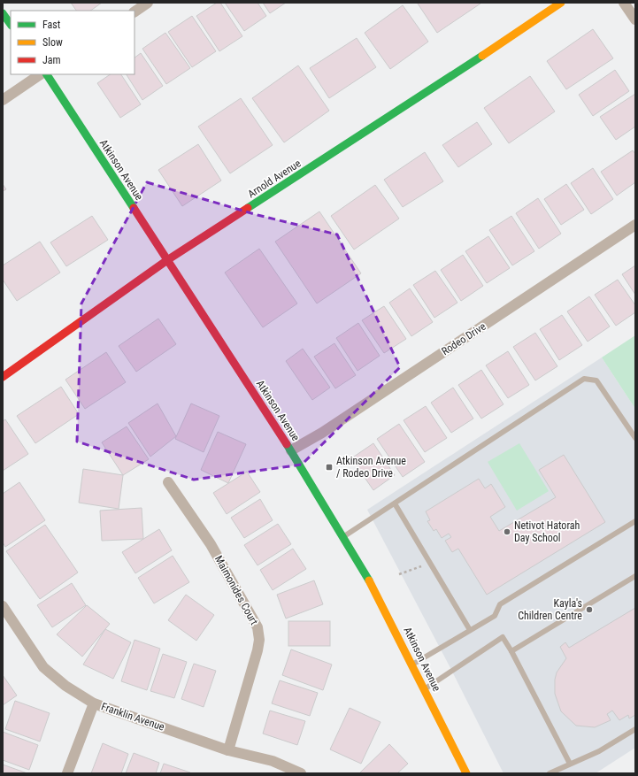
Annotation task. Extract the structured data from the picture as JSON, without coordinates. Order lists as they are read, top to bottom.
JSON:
{
  "streets": {
    "street": [
      "Atkinson Avenue",
      "Arnold Avenue",
      "Rodeo Drive",
      "Maimonides Court",
      "Franklin Avenue"
    ]
  },
  "crossings": [
    ["Atkinson Avenue", "Arnold Avenue"],
    ["Atkinson Avenue", "Rodeo Drive"],
    ["Maimonides Court", "Franklin Avenue"]
  ],
  "places": {
    "transit": ["Atkinson Avenue / Rodeo Drive"],
    "other": ["Netivot Hatorah Day School", "Kayla's Children Centre"]
  },
  "legend": ["Fast", "Slow", "Jam"]
}
